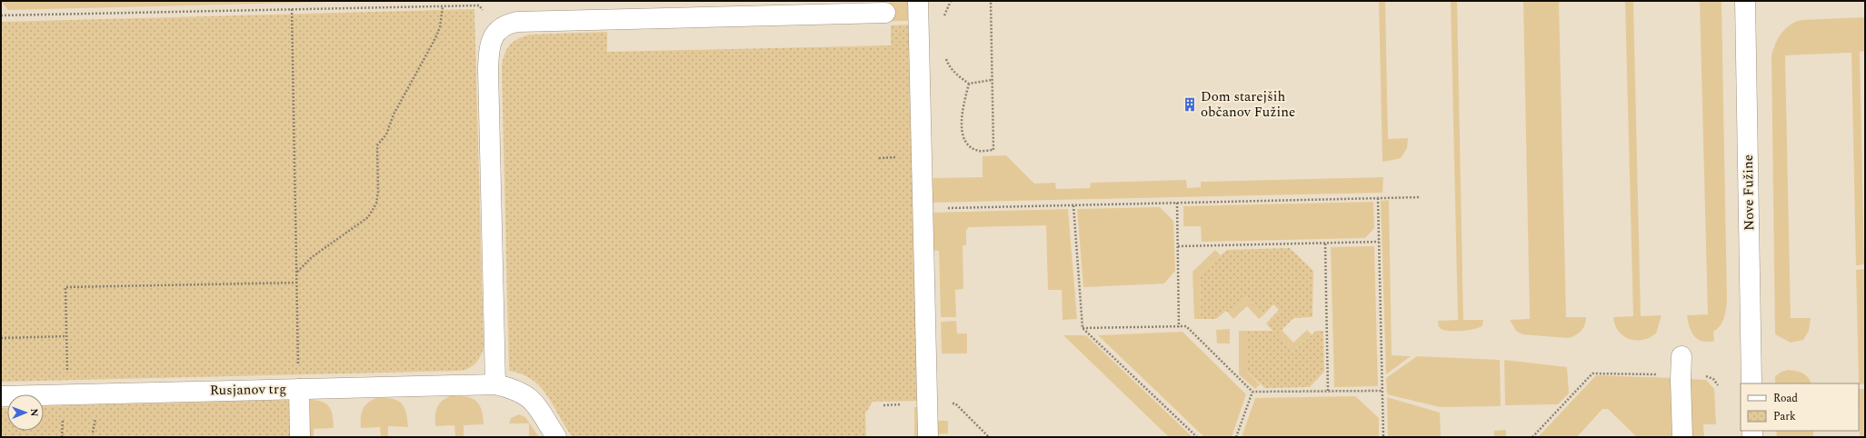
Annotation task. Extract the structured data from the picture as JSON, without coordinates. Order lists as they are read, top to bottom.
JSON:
{
  "streets": {
    "street": ["Nove Fužine", "Rusjanov trg"]
  },
  "places": {
    "building": ["Dom starejših občanov Fužine"]
  },
  "legend": ["Road", "Park"],
  "north": "right"
}
